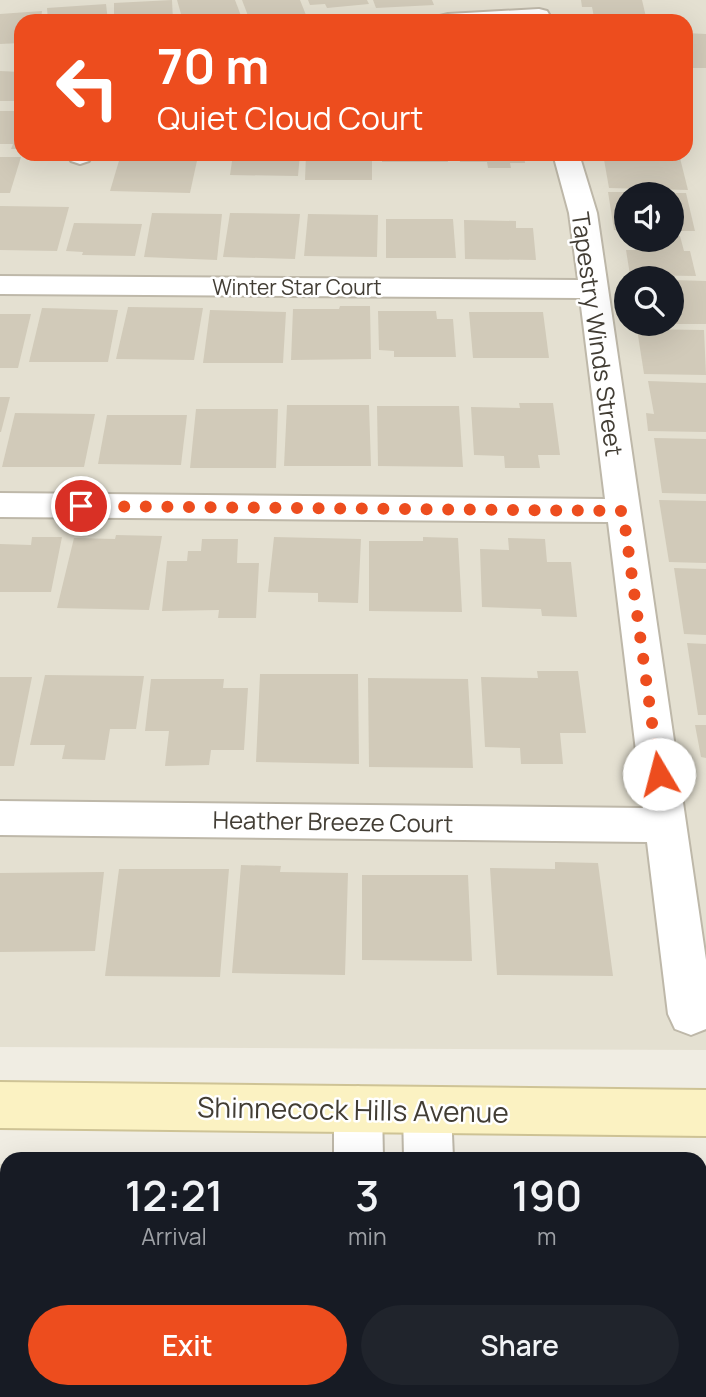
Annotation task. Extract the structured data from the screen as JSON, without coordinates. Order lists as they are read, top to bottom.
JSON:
{
  "streets": {
    "street": [
      "Winter Star Court",
      "Tapestry Winds Street",
      "Heather Breeze Court",
      "Shinnecock Hills Avenue"
    ]
  },
  "crossings": [
    ["Winter Star Court", "Tapestry Winds Street"],
    ["Tapestry Winds Street", "Heather Breeze Court"]
  ],
  "page": {
    "turn": ["70 m", "Quiet Cloud Court"],
    "eta": [
      "12:21",
      "Arrival",
      "3",
      "min",
      "190",
      "m"
    ],
    "buttons": ["Exit", "Share"]
  }
}
